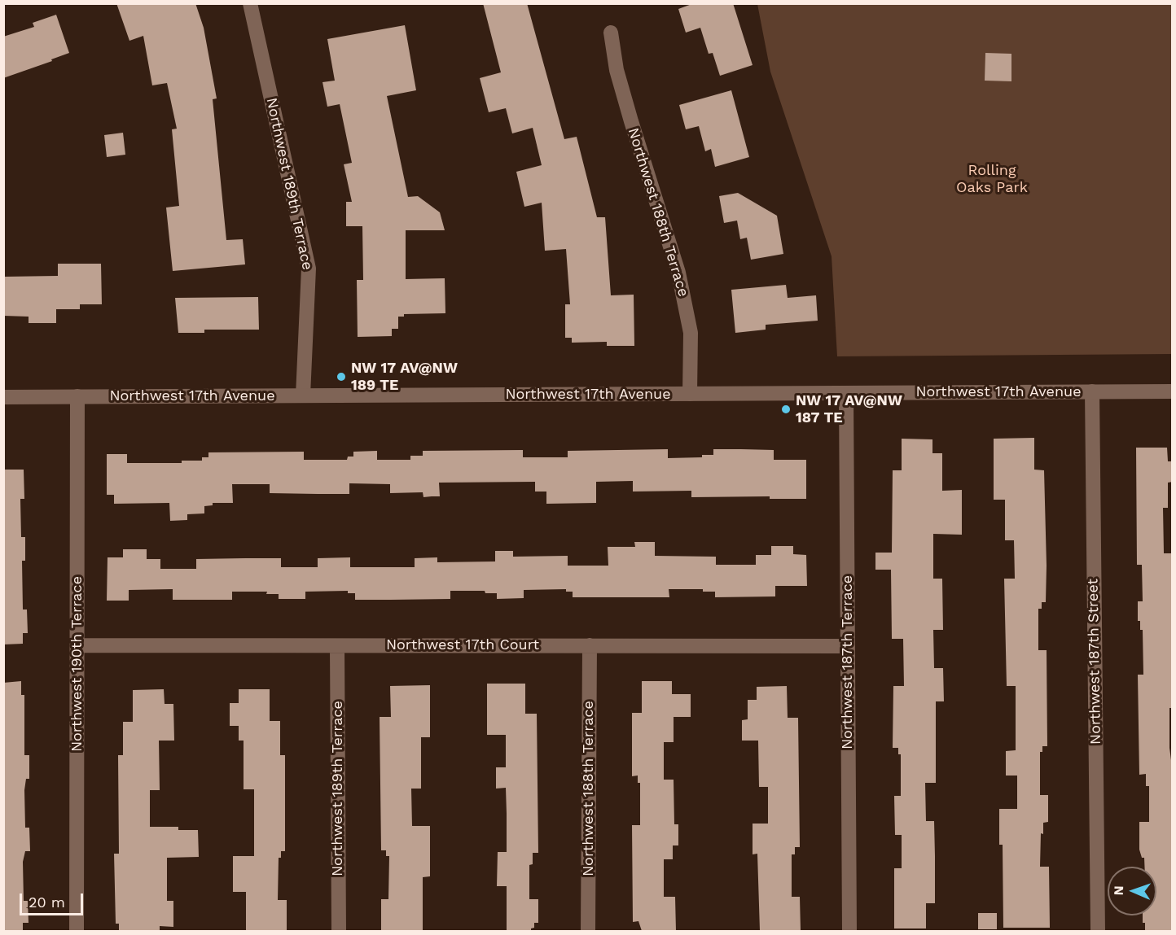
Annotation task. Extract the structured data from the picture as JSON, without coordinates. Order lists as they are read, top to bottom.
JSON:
{
  "streets": {
    "street": [
      "Northwest 189th Terrace",
      "Northwest 188th Terrace",
      "Northwest 17th Avenue",
      "Northwest 17th Court",
      "Northwest 187th Street",
      "Northwest 187th Terrace",
      "Northwest 190th Terrace"
    ]
  },
  "crossings": [
    ["Northwest 189th Terrace", "Northwest 17th Avenue"],
    ["Northwest 189th Terrace", "Northwest 17th Court"],
    ["Northwest 188th Terrace", "Northwest 17th Avenue"],
    ["Northwest 188th Terrace", "Northwest 17th Court"],
    ["Northwest 17th Avenue", "Northwest 187th Street"],
    ["Northwest 17th Avenue", "Northwest 187th Terrace"],
    ["Northwest 17th Avenue", "Northwest 190th Terrace"],
    ["Northwest 17th Court", "Northwest 187th Terrace"],
    ["Northwest 17th Court", "Northwest 190th Terrace"]
  ],
  "parks": ["Rolling Oaks Park"],
  "places": ["NW 17 AV@NW 189 TE", "NW 17 AV@NW 187 TE"],
  "scale_bar": "20 m",
  "north": "left"
}
